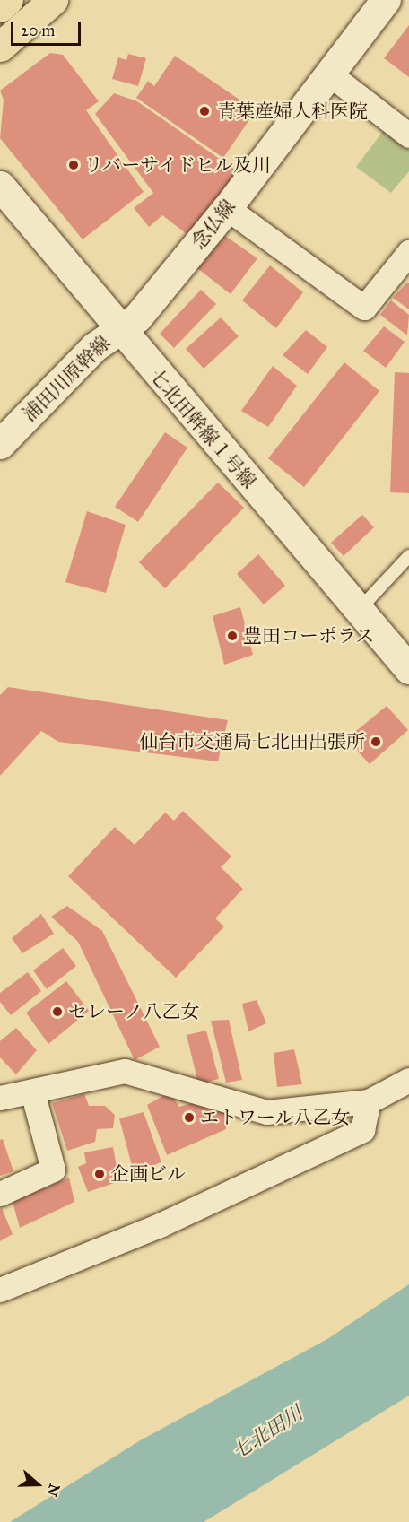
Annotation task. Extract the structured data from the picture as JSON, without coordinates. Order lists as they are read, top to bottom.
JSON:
{
  "streets": {
    "street": ["念仏線", "浦田川原幹線", "七北田幹線１号線"]
  },
  "crossings": [
    ["念仏線", "浦田川原幹線"],
    ["念仏線", "七北田幹線１号線"],
    ["浦田川原幹線", "七北田幹線１号線"]
  ],
  "water": ["七北田川"],
  "places": [
    "青葉産婦人科医院",
    "リバーサイドヒル及川",
    "豊田コーポラス",
    "仙台市交通局七北田出張所",
    "セレーノ八乙女",
    "エトワール八乙女",
    "企画ビル"
  ],
  "scale_bar": "20 m",
  "north": "right"
}
